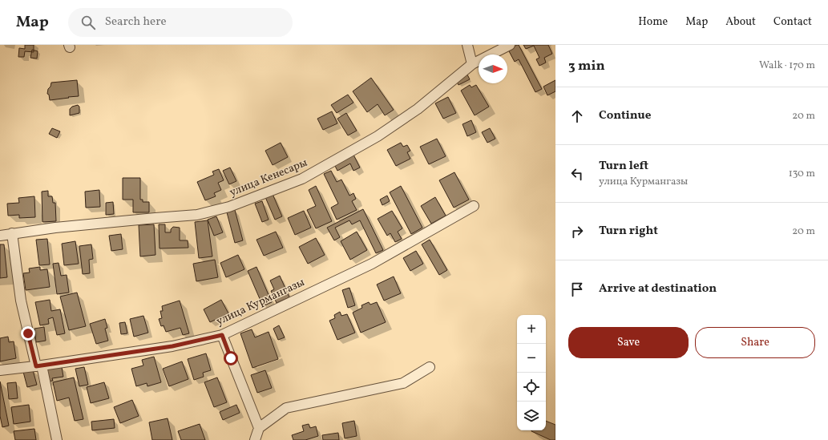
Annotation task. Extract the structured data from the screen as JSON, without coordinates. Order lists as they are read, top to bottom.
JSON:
{
  "streets": {
    "street": ["улица Кенесары", "улица Курмангазы"]
  },
  "north": "right",
  "page": {
    "header": "Map",
    "search": "Search here",
    "nav": [
      "Home",
      "Map",
      "About",
      "Contact"
    ],
    "heading": ["3 min", "Walk · 170 m"],
    "list": [
      ["Continue", "20 m"],
      ["Turn left", "улица Курмангазы", "130 m"],
      ["Turn right", "20 m"],
      "Arrive at destination"
    ],
    "map_buttons": ["+", "−"],
    "buttons": ["Save", "Share"]
  }
}
